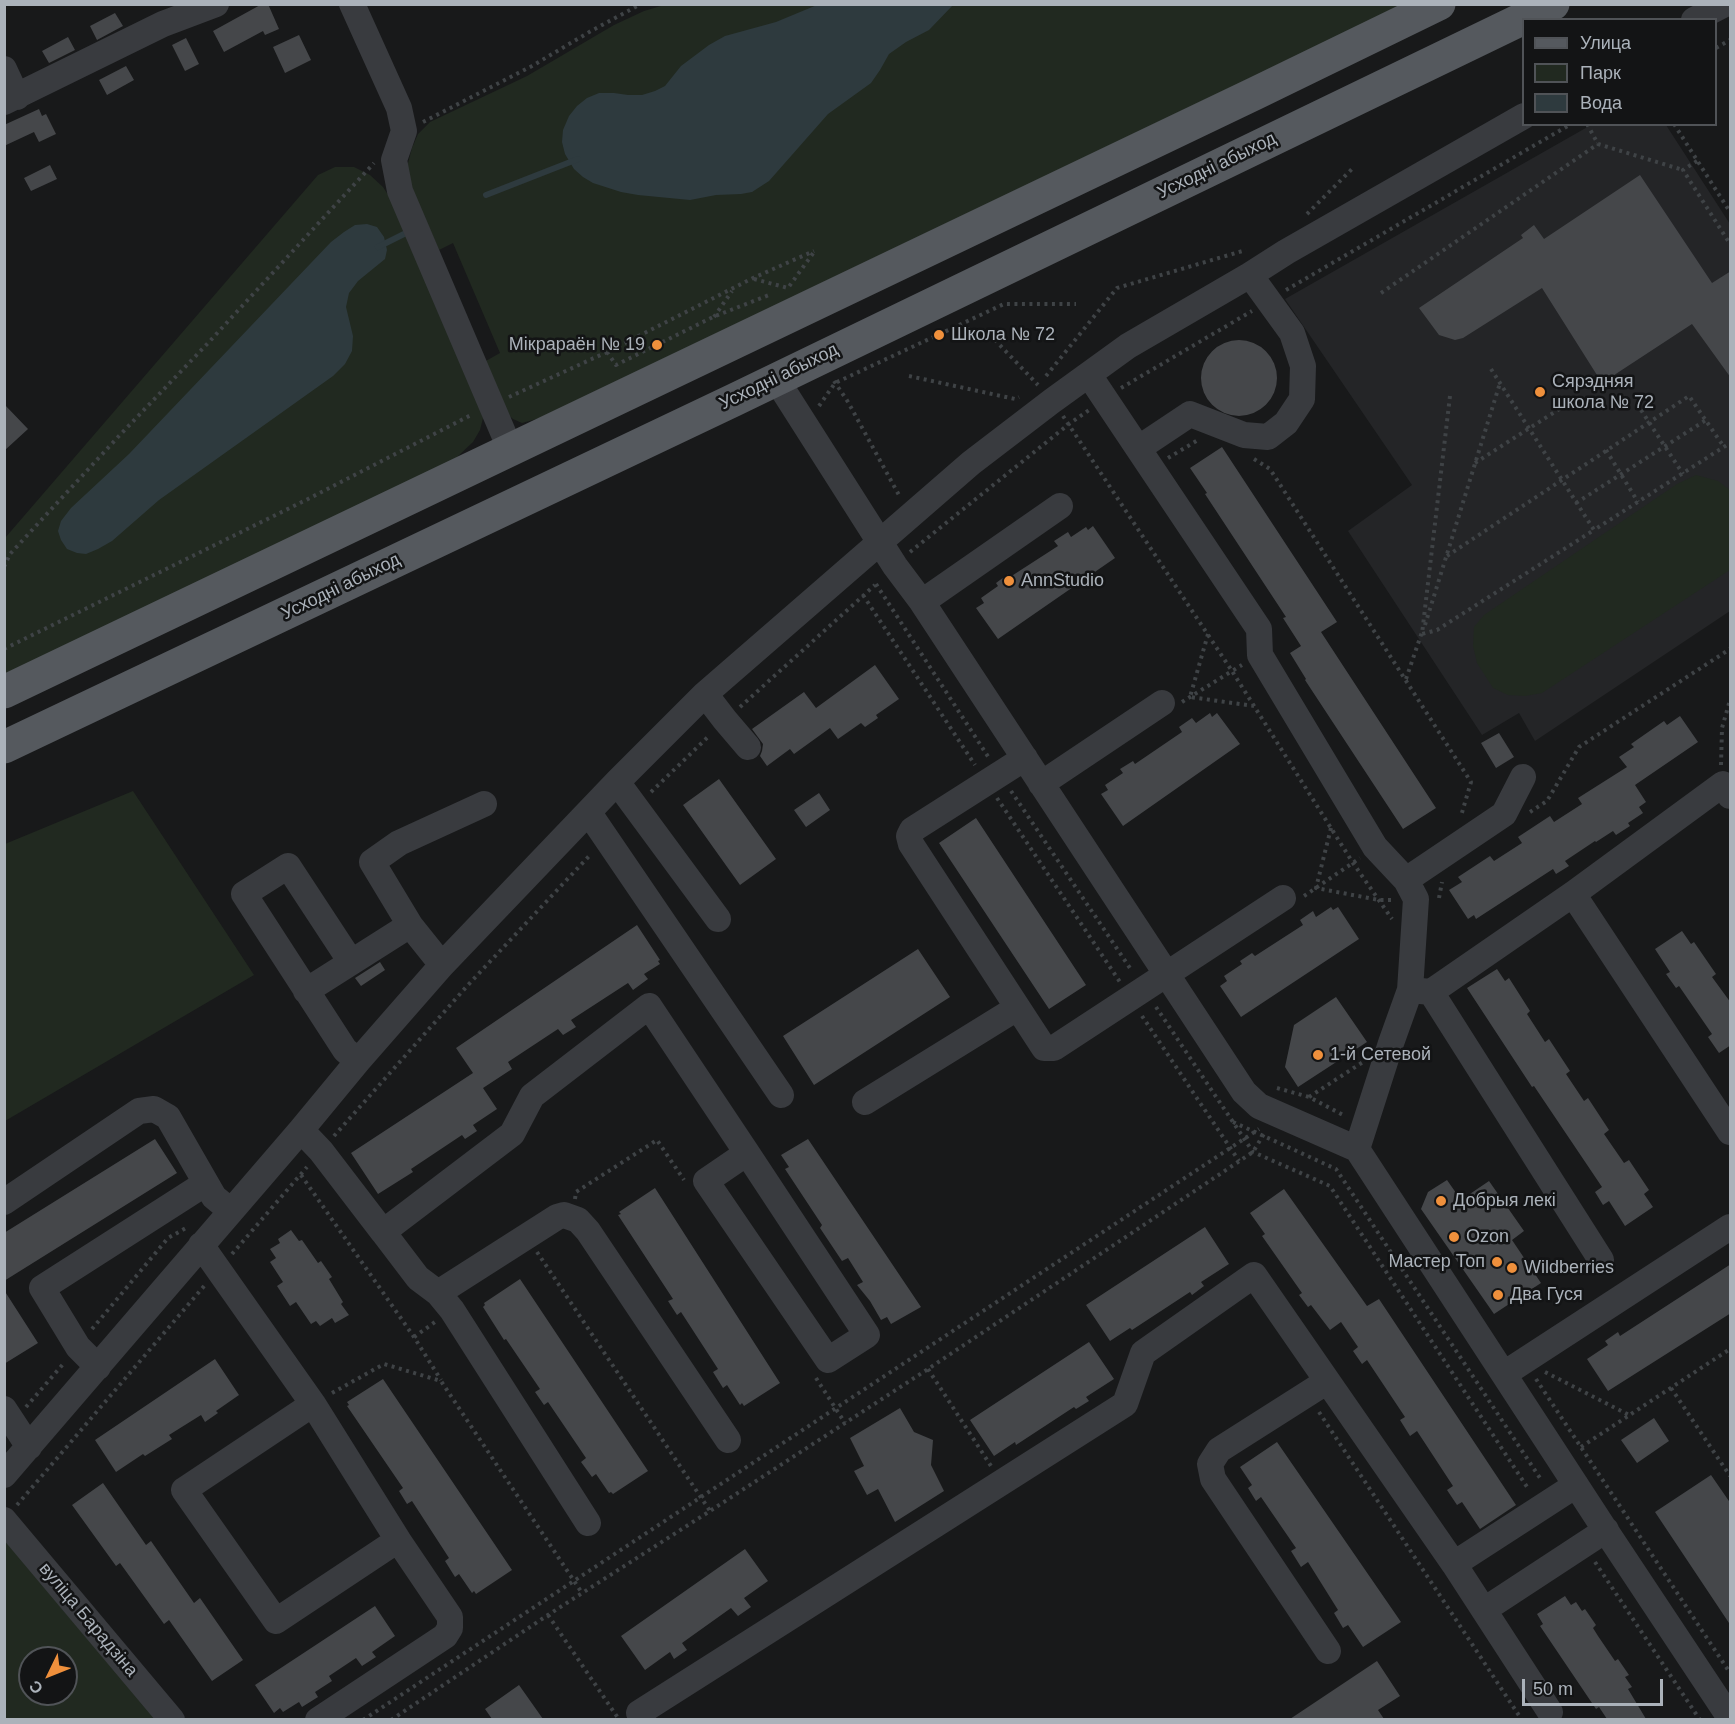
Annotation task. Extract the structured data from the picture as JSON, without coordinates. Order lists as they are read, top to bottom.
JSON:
{
  "streets": {
    "main road": ["Усходні абыход"],
    "street": ["вуліца Барадзіна"]
  },
  "places": [
    "Школа № 72",
    "Мікрараён № 19",
    "Сярэдняя школа № 72",
    "AnnStudio",
    "1-й Сетевой",
    "Добрыя лекі",
    "Ozon",
    "Мастер Топ",
    "Wildberries",
    "Два Гуся"
  ],
  "legend": ["Улица", "Парк", "Вода"],
  "scale_bar": "50 m",
  "north": "bottom left"
}
